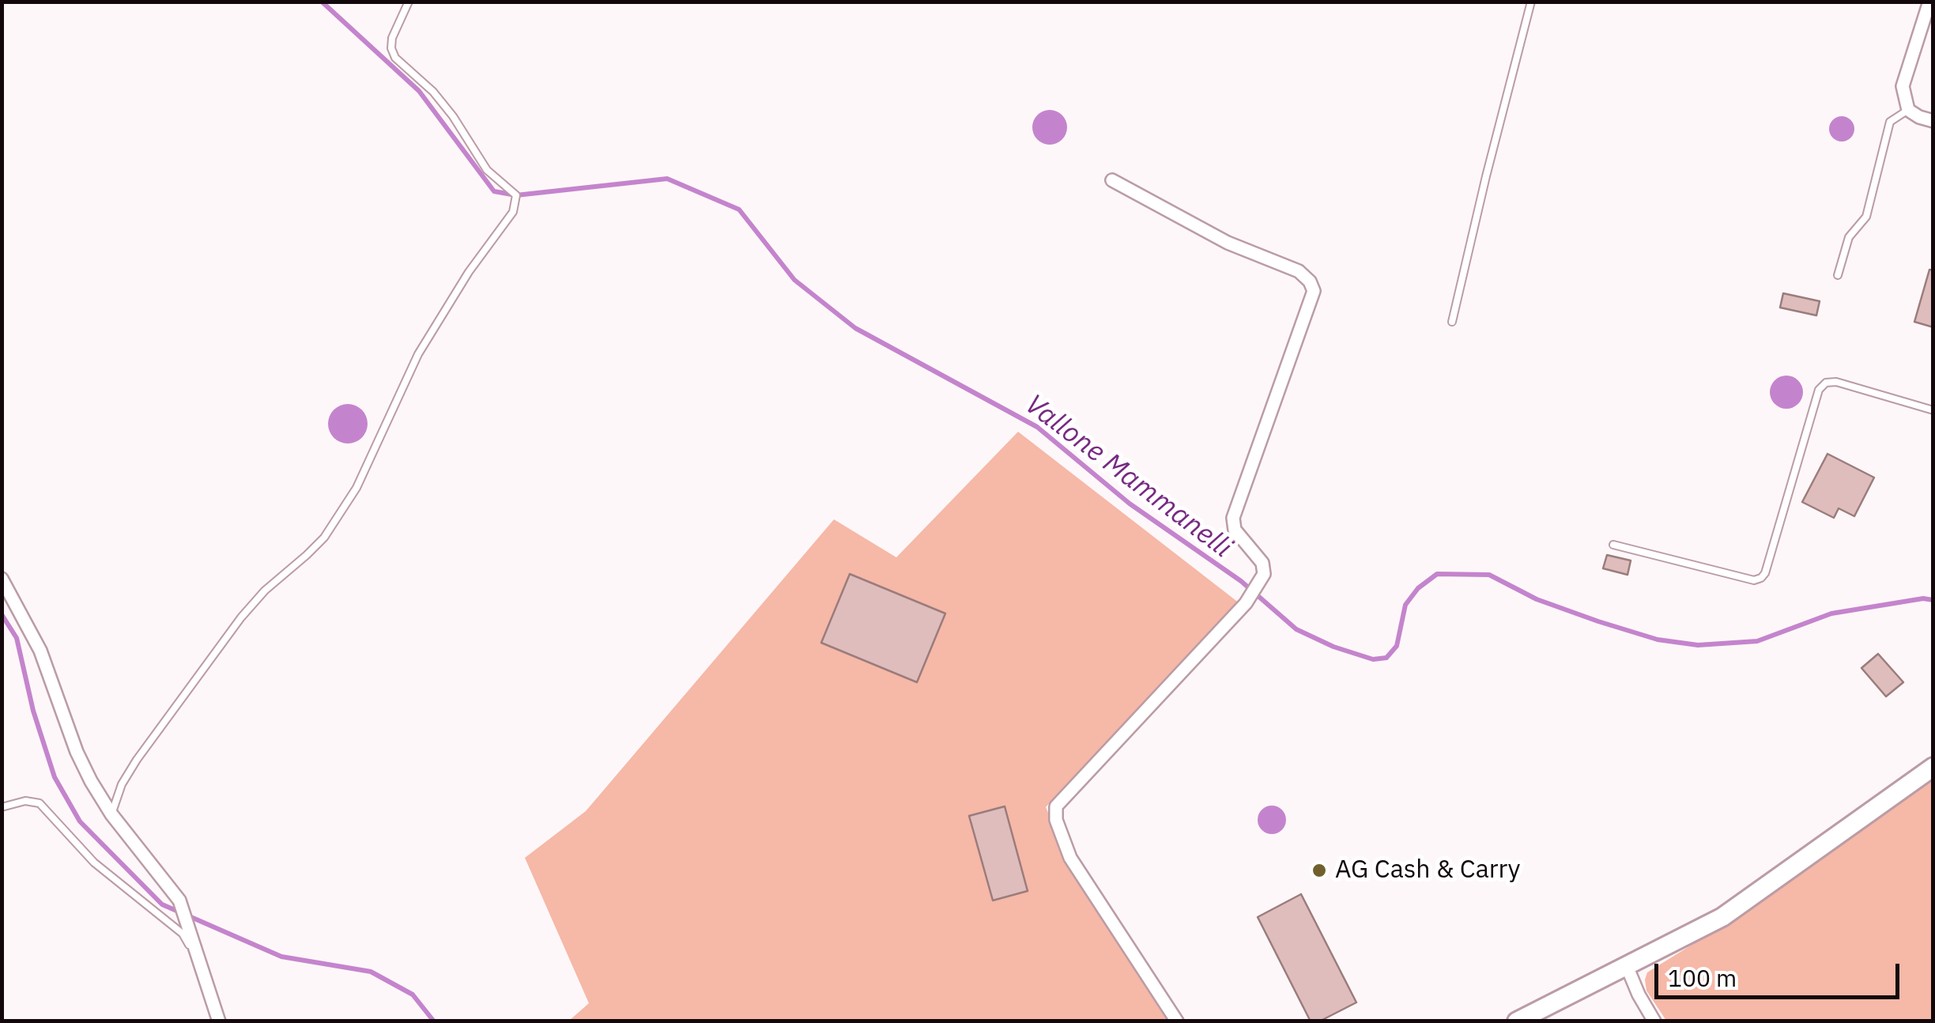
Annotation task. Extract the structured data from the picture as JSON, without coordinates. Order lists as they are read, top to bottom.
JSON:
{
  "water": ["Vallone Mammanelli"],
  "places": ["AG Cash & Carry"],
  "scale_bar": "100 m"
}
